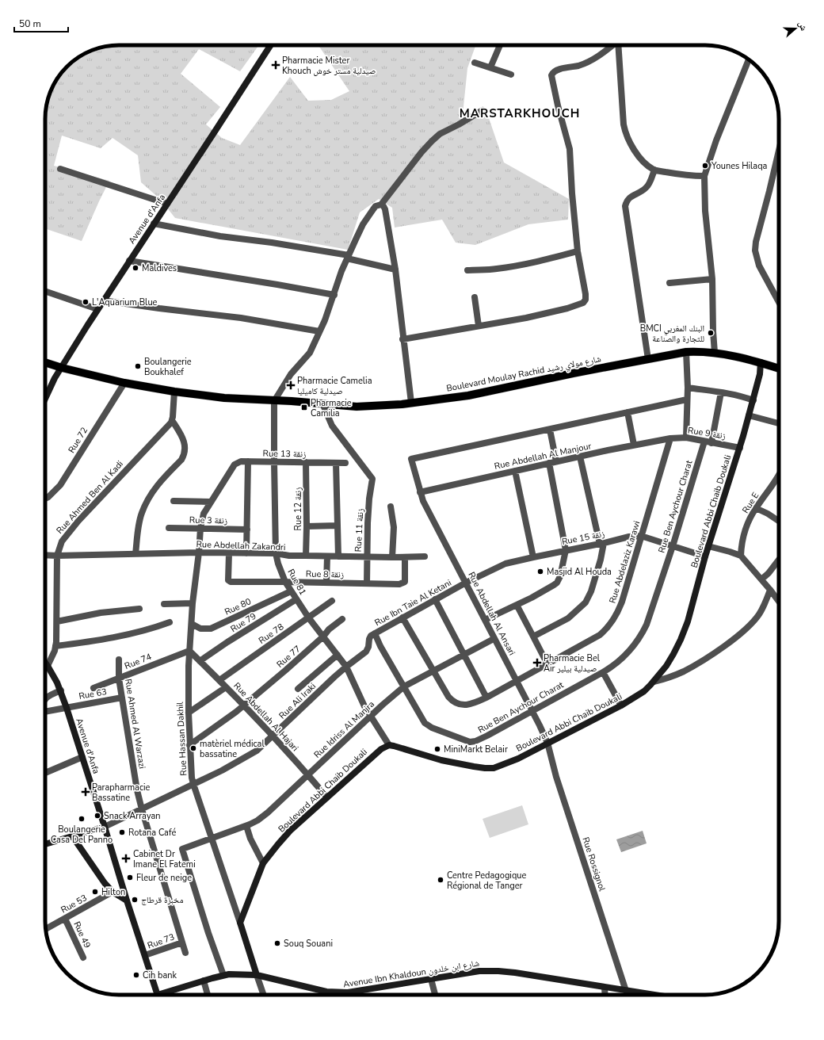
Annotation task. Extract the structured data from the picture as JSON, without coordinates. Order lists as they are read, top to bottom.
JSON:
{
  "streets": {
    "main road": ["Boulevard Moulay Rachid شارع مولاي رشيد"],
    "street": [
      "Avenue d'Anfa",
      "Rue 9 زنقة",
      "Rue 72",
      "Rue 13 زنقة",
      "Rue Abdellah Al Manjour",
      "Rue Ahmed Ben Al Kadi",
      "Rue E",
      "Rue Ben Aychour Charat",
      "Rue 12 زنقة",
      "Boulevard Abbi Chaib Doukali",
      "Rue 3 زنقة",
      "Rue 11 زنقة",
      "Rue 15 زنقة",
      "Rue Abdellah Zakandri",
      "Rue Abdelaziz Karawi",
      "Rue 8 زنقة",
      "Rue 81",
      "Rue Ibn Taie Al Ketani",
      "Rue 80",
      "Rue Abdellah Al Ansari",
      "Rue 79",
      "Rue 78",
      "Rue 77",
      "Rue 74",
      "Rue 63",
      "Rue Ali Iraki",
      "Rue Abdellah Al Hajari",
      "Rue Ahmed Al Warzazi",
      "Rue Idriss Al Manjra",
      "Rue Hassan Dakhil",
      "Rue Rossignol",
      "Rue 53",
      "Rue 49",
      "Rue 73",
      "Avenue Ibn Khaldoun شارع ابن خلدون"
    ]
  },
  "crossings": [
    ["Avenue d'Anfa", "Boulevard Moulay Rachid شارع مولاي رشيد"],
    ["Avenue d'Anfa", "Rue Ahmed Ben Al Kadi"],
    ["Avenue d'Anfa", "Rue 63"],
    ["Avenue d'Anfa", "Rue Ali Iraki"],
    ["Avenue d'Anfa", "Rue 73"],
    ["Boulevard Moulay Rachid شارع مولاي رشيد", "Rue 72"],
    ["Boulevard Moulay Rachid شارع مولاي رشيد", "Boulevard Abbi Chaib Doukali"],
    ["Boulevard Moulay Rachid شارع مولاي رشيد", "Rue 11 زنقة"],
    ["Boulevard Moulay Rachid شارع مولاي رشيد", "Rue 81"],
    ["Rue 9 زنقة", "Rue Abdellah Al Manjour"],
    ["Rue 9 زنقة", "Rue Ben Aychour Charat"],
    ["Rue 9 زنقة", "Boulevard Abbi Chaib Doukali"],
    ["Rue 9 زنقة", "Rue Abdelaziz Karawi"],
    ["Rue 13 زنقة", "Rue 12 زنقة"],
    ["Rue 13 زنقة", "Rue 81"],
    ["Rue 13 زنقة", "Rue Hassan Dakhil"],
    ["Rue Abdellah Al Manjour", "Rue Abdelaziz Karawi"],
    ["Rue Abdellah Al Manjour", "Rue Abdellah Al Ansari"],
    ["Rue Ahmed Ben Al Kadi", "Rue Abdellah Zakandri"],
    ["Rue Ben Aychour Charat", "Rue 15 زنقة"],
    ["Rue Ben Aychour Charat", "Rue Ibn Taie Al Ketani"],
    ["Rue Ben Aychour Charat", "Rue Abdellah Al Ansari"],
    ["Rue Ben Aychour Charat", "Rue Idriss Al Manjra"],
    ["Rue 12 زنقة", "Rue Abdellah Zakandri"],
    ["Boulevard Abbi Chaib Doukali", "Rue 15 زنقة"],
    ["Boulevard Abbi Chaib Doukali", "Rue 81"],
    ["Boulevard Abbi Chaib Doukali", "Rue Abdellah Al Ansari"],
    ["Boulevard Abbi Chaib Doukali", "Rue Abdellah Al Hajari"],
    ["Boulevard Abbi Chaib Doukali", "Rue Hassan Dakhil"],
    ["Boulevard Abbi Chaib Doukali", "Rue Rossignol"],
    ["Rue 3 زنقة", "Rue Hassan Dakhil"],
    ["Rue 11 زنقة", "Rue Abdellah Zakandri"],
    ["Rue 11 زنقة", "Rue 8 زنقة"],
    ["Rue 15 زنقة", "Rue Abdelaziz Karawi"],
    ["Rue 15 زنقة", "Rue Ibn Taie Al Ketani"],
    ["Rue 15 زنقة", "Rue Abdellah Al Ansari"],
    ["Rue Abdellah Zakandri", "Rue 8 زنقة"],
    ["Rue Abdellah Zakandri", "Rue 81"],
    ["Rue Abdellah Zakandri", "Rue Hassan Dakhil"],
    ["Rue Abdelaziz Karawi", "Rue Ibn Taie Al Ketani"],
    ["Rue Abdelaziz Karawi", "Rue Abdellah Al Ansari"],
    ["Rue Abdelaziz Karawi", "Rue Idriss Al Manjra"],
    ["Rue 8 زنقة", "Rue 81"],
    ["Rue 81", "Rue Ibn Taie Al Ketani"],
    ["Rue 81", "Rue 80"],
    ["Rue 81", "Rue 79"],
    ["Rue 81", "Rue 78"],
    ["Rue 81", "Rue 77"],
    ["Rue 81", "Rue Ali Iraki"],
    ["Rue 81", "Rue Idriss Al Manjra"],
    ["Rue Ibn Taie Al Ketani", "Rue Abdellah Al Ansari"],
    ["Rue Ibn Taie Al Ketani", "Rue Ali Iraki"],
    ["Rue 80", "Rue Hassan Dakhil"],
    ["Rue Abdellah Al Ansari", "Rue Idriss Al Manjra"],
    ["Rue Abdellah Al Ansari", "Rue Rossignol"],
    ["Rue 79", "Rue Abdellah Al Hajari"],
    ["Rue 78", "Rue Abdellah Al Hajari"],
    ["Rue 77", "Rue Abdellah Al Hajari"],
    ["Rue 77", "Rue Hassan Dakhil"],
    ["Rue 74", "Rue Abdellah Al Hajari"],
    ["Rue 74", "Rue Ahmed Al Warzazi"],
    ["Rue 74", "Rue Hassan Dakhil"],
    ["Rue 63", "Rue Ahmed Al Warzazi"],
    ["Rue Ali Iraki", "Rue Abdellah Al Hajari"],
    ["Rue Ali Iraki", "Rue Ahmed Al Warzazi"],
    ["Rue Ali Iraki", "Rue Hassan Dakhil"],
    ["Rue Abdellah Al Hajari", "Rue Idriss Al Manjra"],
    ["Rue Abdellah Al Hajari", "Rue Hassan Dakhil"],
    ["Rue Ahmed Al Warzazi", "Rue 73"],
    ["Rue Idriss Al Manjra", "Rue Hassan Dakhil"],
    ["Rue Idriss Al Manjra", "Avenue Ibn Khaldoun شارع ابن خلدون"],
    ["Rue Hassan Dakhil", "Avenue Ibn Khaldoun شارع ابن خلدون"],
    ["Rue Rossignol", "Avenue Ibn Khaldoun شارع ابن خلدون"],
    ["Rue 53", "Rue 49"]
  ],
  "districts": ["MARSTARKHOUCH"],
  "places": {
    "health": [
      "Pharmacie Mister Khouch صيدلية مستر خوش",
      "Pharmacie Camelia صيدلية كاميليا",
      "Pharmacie Bel Air صيدلية بيلير",
      "Parapharmacie Bassatine",
      "Cabinet Dr Imane El Fatemi"
    ],
    "other": [
      "Younes Hilaqa",
      "Maldives",
      "L'Aquarium Blue",
      "BMCI البنك المغربي للتجارة والصناعة",
      "Boulangerie Boukhalef",
      "Masjid Al Houda",
      "matèriel médical bassatine",
      "MiniMarkt Belair",
      "Snack Arrayan",
      "Boulangerie Casa Del Panno",
      "Rotana Café",
      "Fleur de neige",
      "Centre Pedagogique Régional de Tanger",
      "Hilton",
      "مخبزة قرطاج",
      "Souq Souani",
      "Cih bank"
    ],
    "transit": ["Pharmacie Camilia"]
  },
  "scale_bar": "50 m",
  "north": "right"
}
